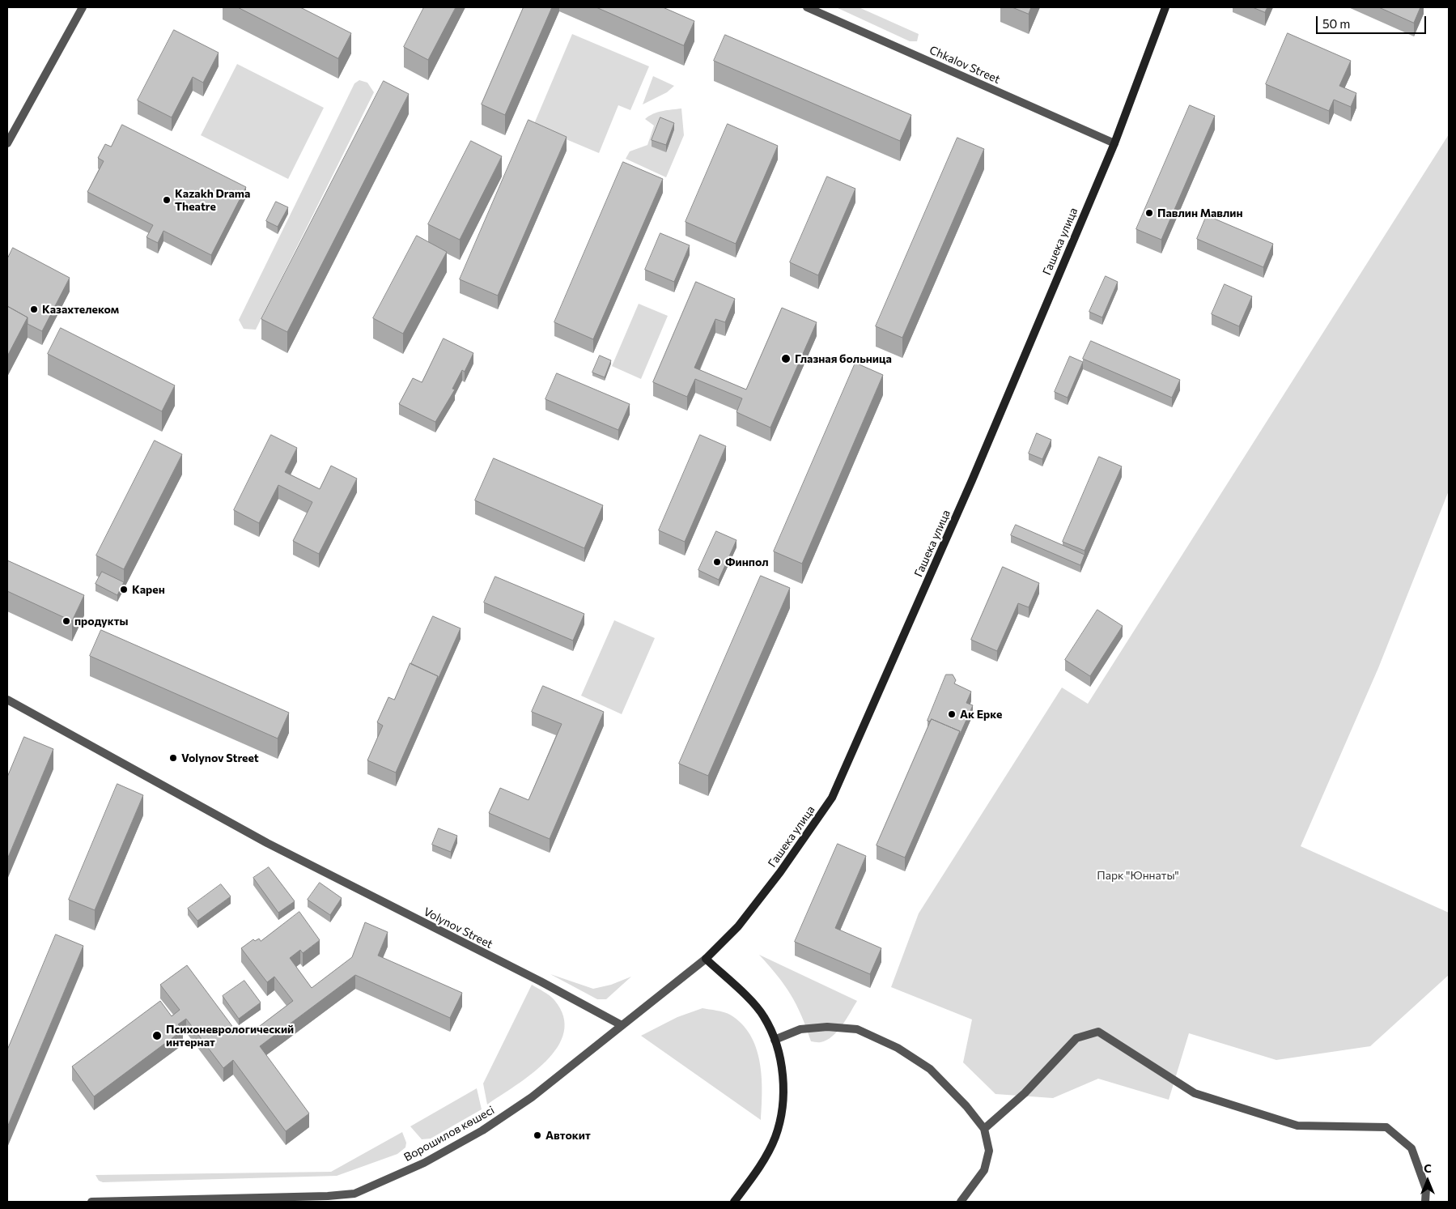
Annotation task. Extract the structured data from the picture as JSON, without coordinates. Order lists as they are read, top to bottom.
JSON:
{
  "streets": {
    "main road": ["Гашека улица"],
    "street": ["Chkalov Street", "Volynov Street", "Ворошилов көшесі"]
  },
  "crossings": [
    ["Chkalov Street", "Гашека улица"],
    ["Гашека улица", "Volynov Street"],
    ["Гашека улица", "Ворошилов көшесі"],
    ["Volynov Street", "Ворошилов көшесі"]
  ],
  "parks": ["Парк \"Юннаты\""],
  "places": [
    "Kazakh Drama Theatre",
    "Павлин Мавлин",
    "Казахтелеком",
    "Глазная больница",
    "Финпол",
    "Карен",
    "продукты",
    "Ак Ерке",
    "Volynov Street",
    "Психоневрологический интернат",
    "Автокит"
  ],
  "scale_bar": "50 m",
  "north": "top"
}
